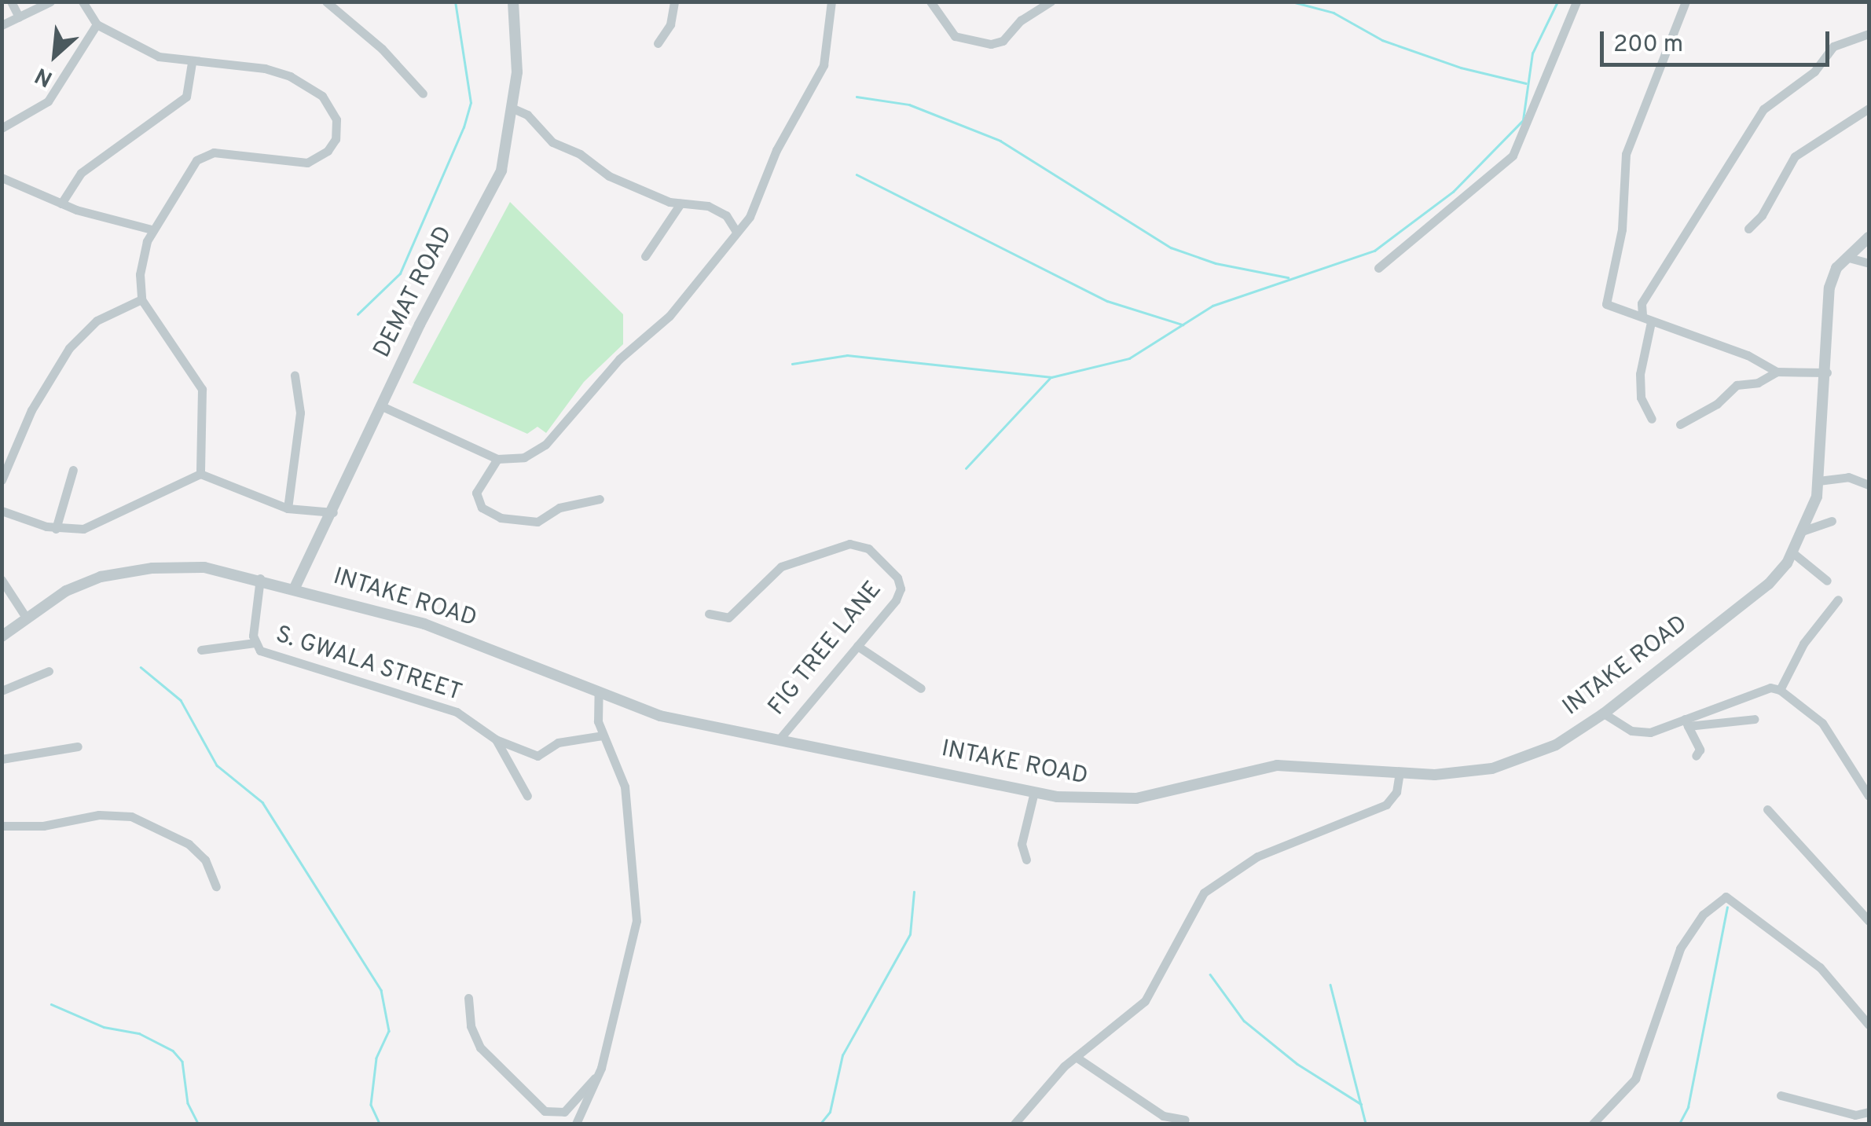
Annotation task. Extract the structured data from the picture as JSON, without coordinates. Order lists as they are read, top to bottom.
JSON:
{
  "streets": {
    "street": [
      "DEMAT ROAD",
      "INTAKE ROAD",
      "FIG TREE LANE",
      "S. GWALA STREET"
    ]
  },
  "crossings": [
    ["DEMAT ROAD", "INTAKE ROAD"],
    ["INTAKE ROAD", "FIG TREE LANE"],
    ["INTAKE ROAD", "S. GWALA STREET"]
  ],
  "scale_bar": "200 m",
  "north": "bottom left"
}
